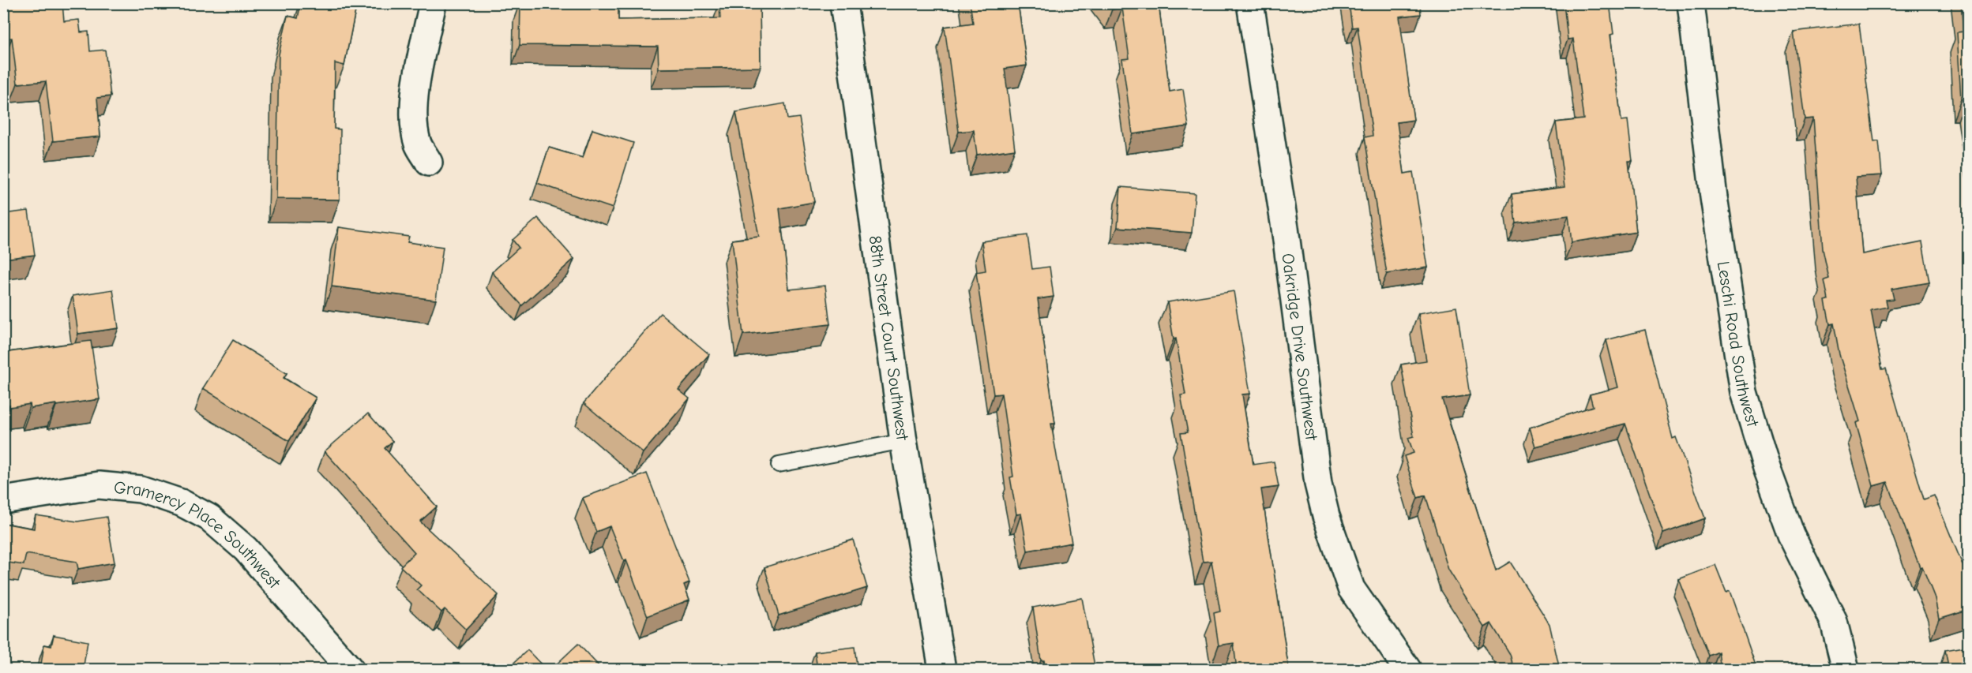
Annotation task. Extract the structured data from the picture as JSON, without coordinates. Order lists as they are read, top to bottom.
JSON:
{
  "streets": {
    "street": [
      "88th Street Court Southwest",
      "Leschi Road Southwest",
      "Oakridge Drive Southwest",
      "Gramercy Place Southwest"
    ]
  }
}
